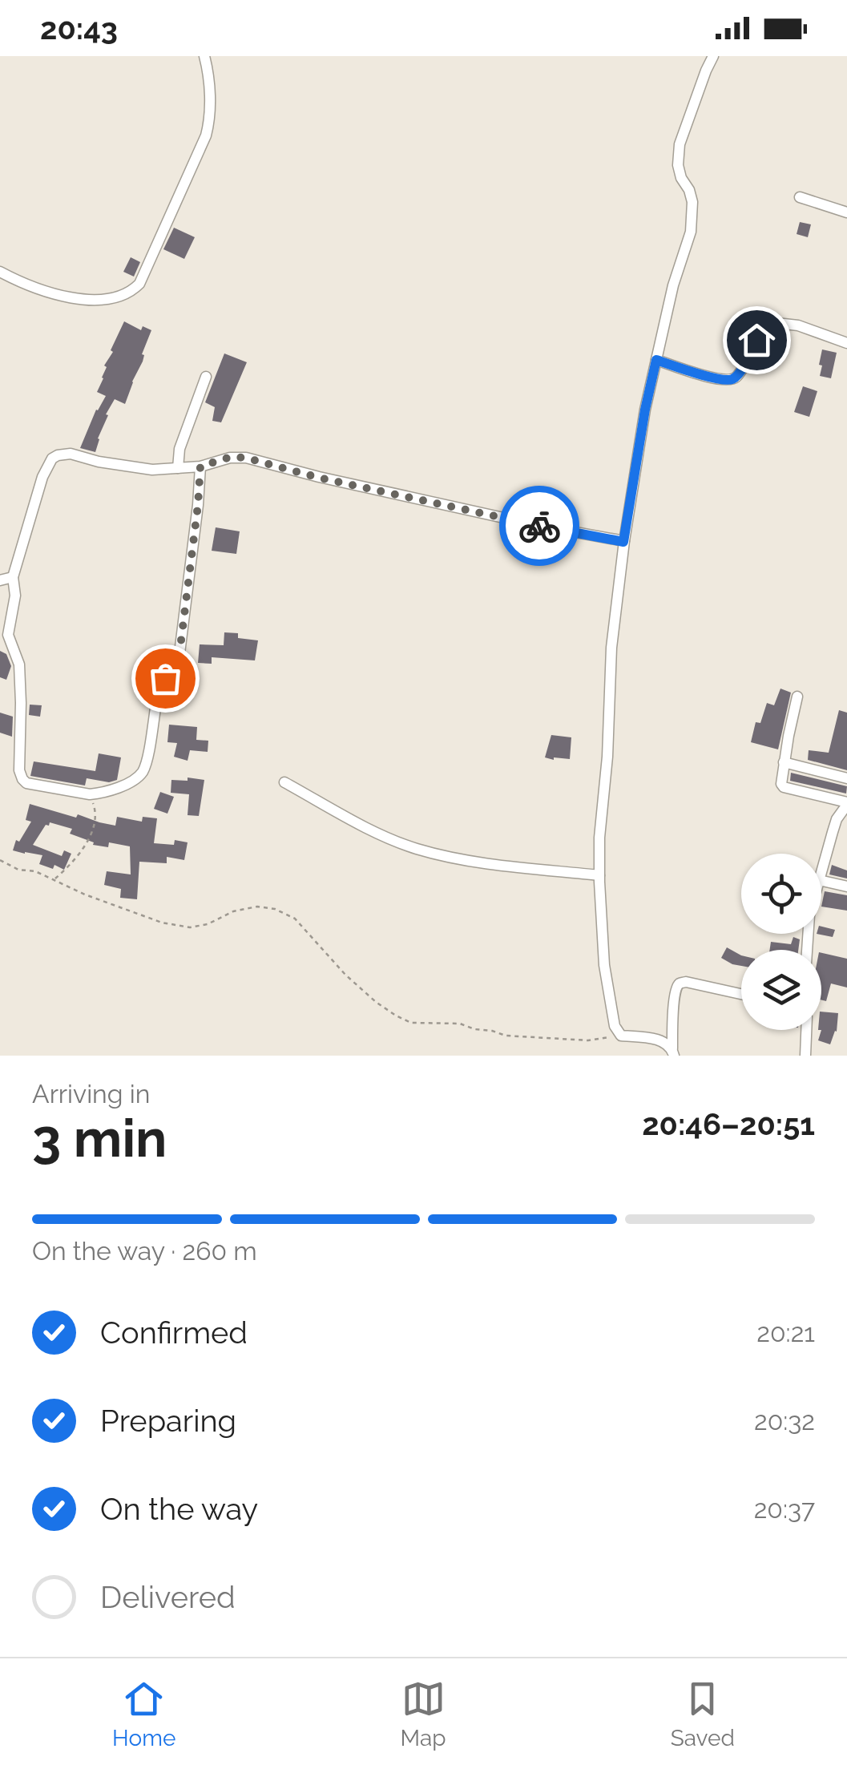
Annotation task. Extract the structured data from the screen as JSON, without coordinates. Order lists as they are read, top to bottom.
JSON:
{
  "page": {
    "status": "20:43",
    "heading": ["3 min", "Arriving in", "20:46–20:51"],
    "bar": "On the way · 260 m",
    "list": [
      ["Confirmed", "20:21"],
      ["Preparing", "20:32"],
      ["On the way", "20:37"],
      "Delivered"
    ],
    "tabs": ["Home", "Map", "Saved"]
  }
}
